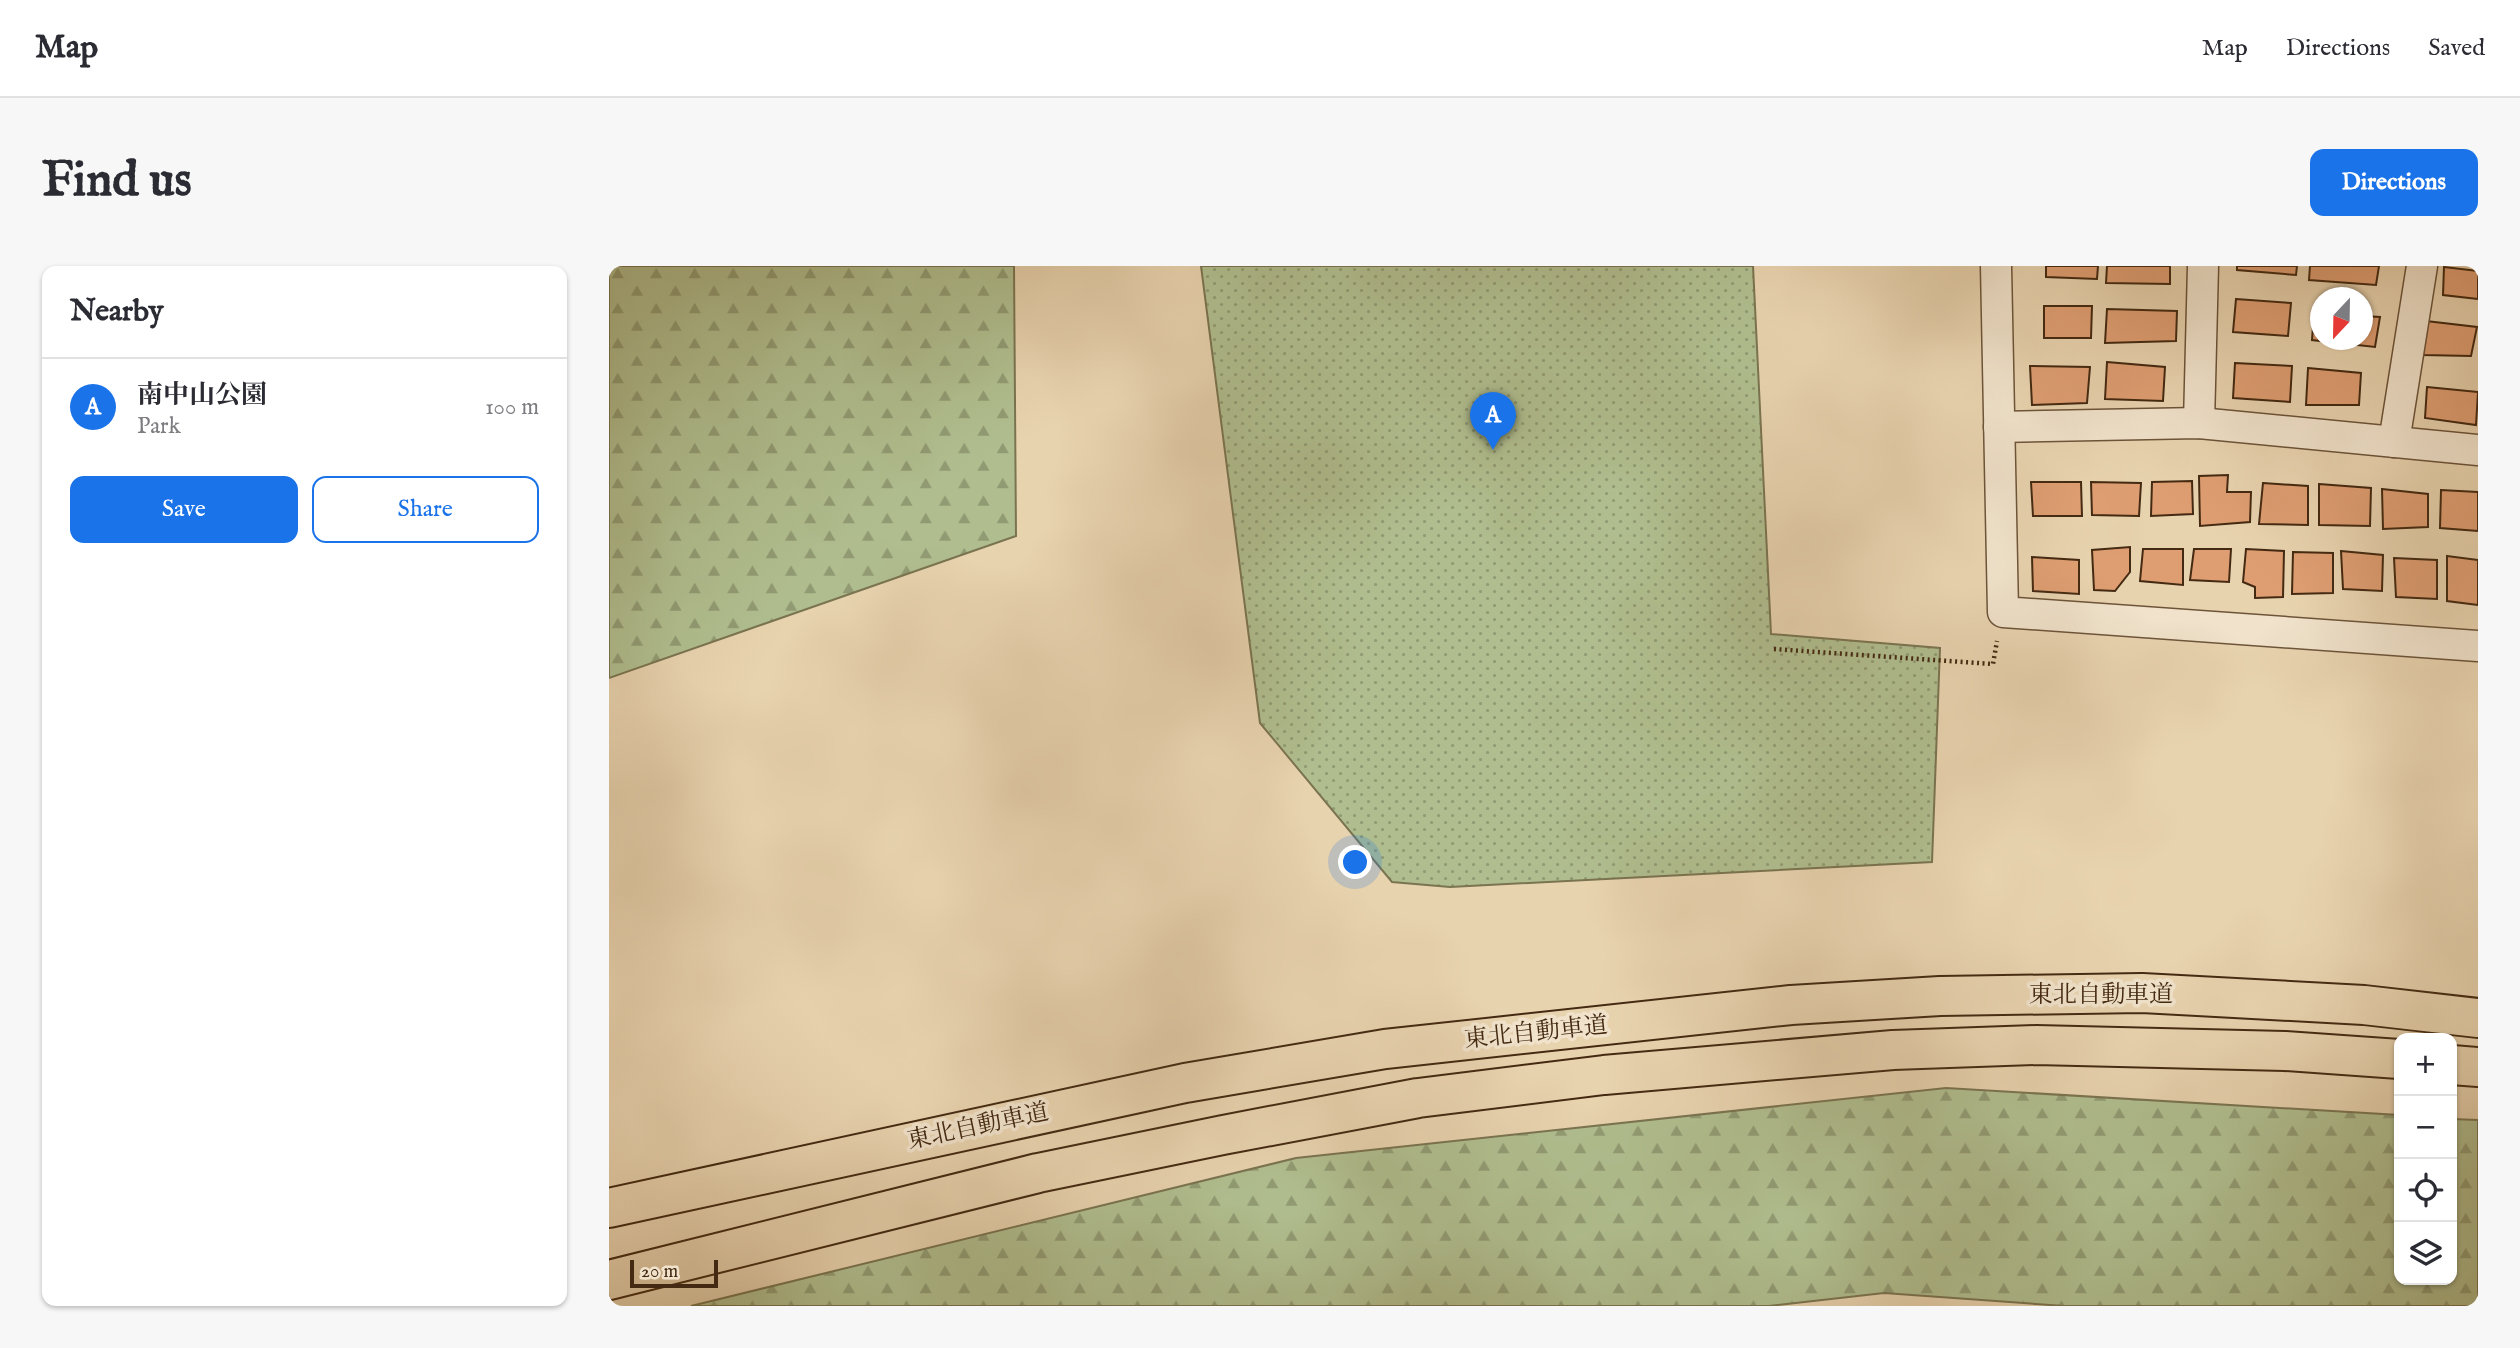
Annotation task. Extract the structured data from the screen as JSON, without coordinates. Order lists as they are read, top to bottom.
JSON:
{
  "streets": {
    "highway": ["東北自動車道"]
  },
  "scale_bar": "20 m",
  "north": "bottom",
  "page": {
    "header": "Map",
    "nav": ["Map", "Directions", "Saved"],
    "buttons": [
      "Directions",
      ["Save", "Share"]
    ],
    "title": "Find us",
    "heading": "Nearby",
    "list": [
      {
        "mark": "A",
        "name": "南中山公園",
        "note": "Park",
        "value": "100 m"
      }
    ],
    "pins": "A",
    "map_buttons": ["+", "−"],
    "scale": "20 m"
  }
}
